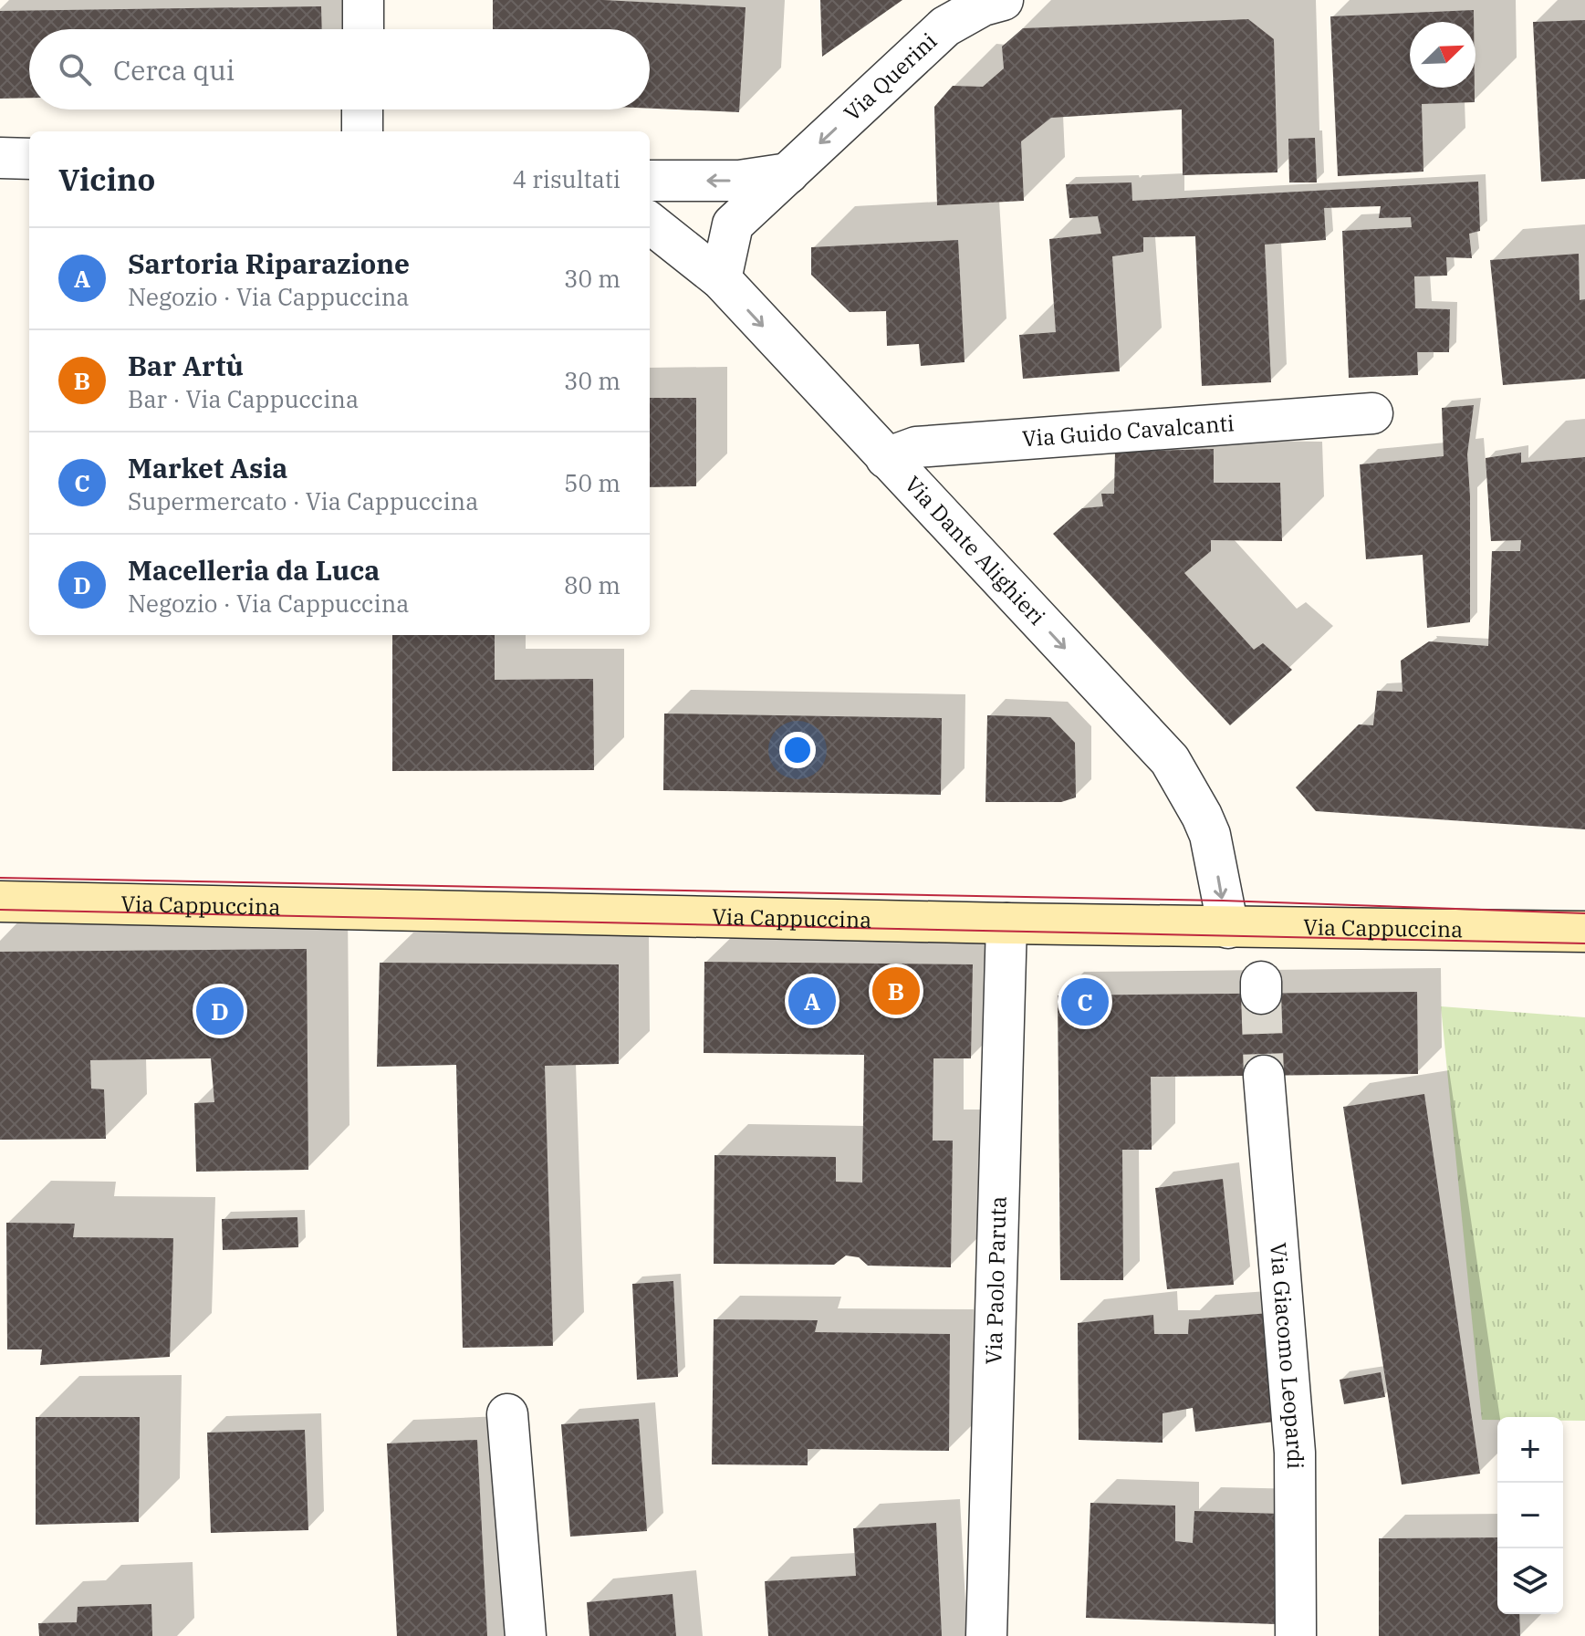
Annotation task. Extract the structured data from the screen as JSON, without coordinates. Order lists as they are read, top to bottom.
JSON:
{
  "streets": {
    "street": [
      "Via Querini",
      "Via Guido Cavalcanti",
      "Via Dante Alighieri",
      "Via Cappuccina",
      "Via Paolo Paruta",
      "Via Giacomo Leopardi"
    ]
  },
  "crossings": [
    ["Via Querini", "Via Dante Alighieri"],
    ["Via Guido Cavalcanti", "Via Dante Alighieri"],
    ["Via Dante Alighieri", "Via Cappuccina"],
    ["Via Cappuccina", "Via Paolo Paruta"]
  ],
  "one_way": ["Via Querini", "Via Dante Alighieri"],
  "north": "top right",
  "page": {
    "search": "Cerca qui",
    "heading": ["Vicino", "4 risultati"],
    "list": [
      {
        "mark": "A",
        "name": "Sartoria Riparazione",
        "note": "Negozio · Via Cappuccina",
        "value": "30 m"
      },
      {
        "mark": "B",
        "name": "Bar Artù",
        "note": "Bar · Via Cappuccina",
        "value": "30 m"
      },
      {
        "mark": "C",
        "name": "Market Asia",
        "note": "Supermercato · Via Cappuccina",
        "value": "50 m"
      },
      {
        "mark": "D",
        "name": "Macelleria da Luca",
        "note": "Negozio · Via Cappuccina",
        "value": "80 m"
      }
    ],
    "pins": [
      "B",
      "A",
      "C",
      "D"
    ],
    "map_buttons": ["+", "−"]
  }
}
